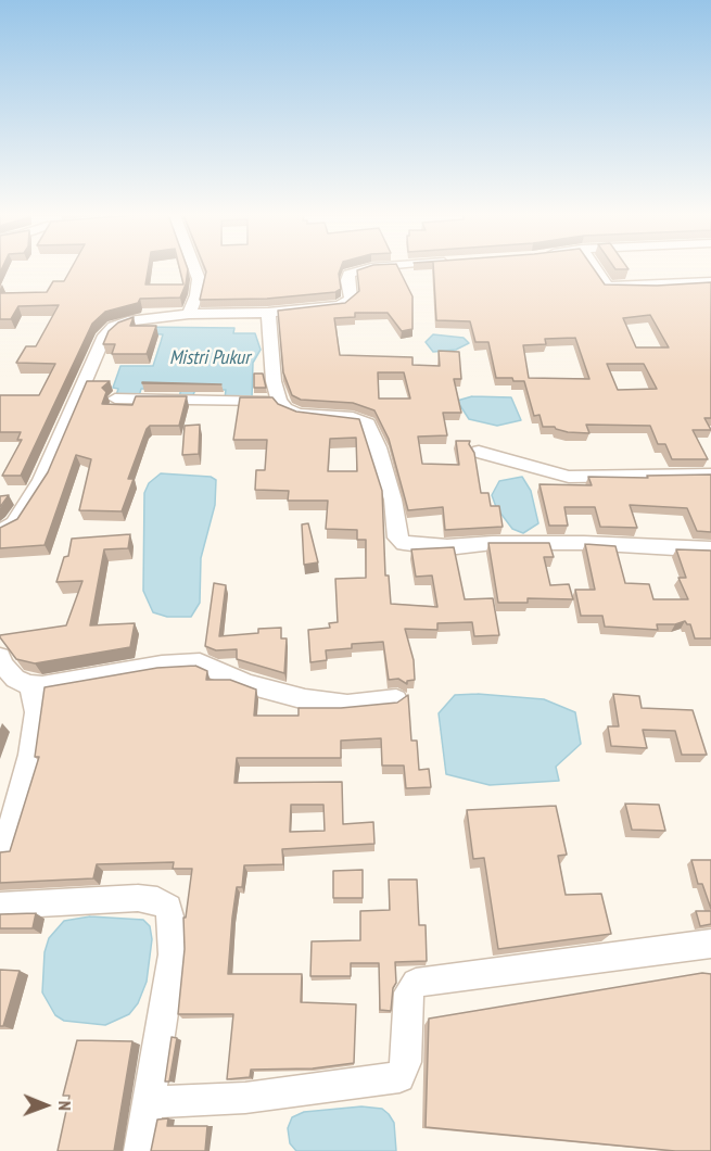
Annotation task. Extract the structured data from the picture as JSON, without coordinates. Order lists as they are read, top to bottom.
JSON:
{
  "water": ["Mistri Pukur"],
  "north": "right"
}
